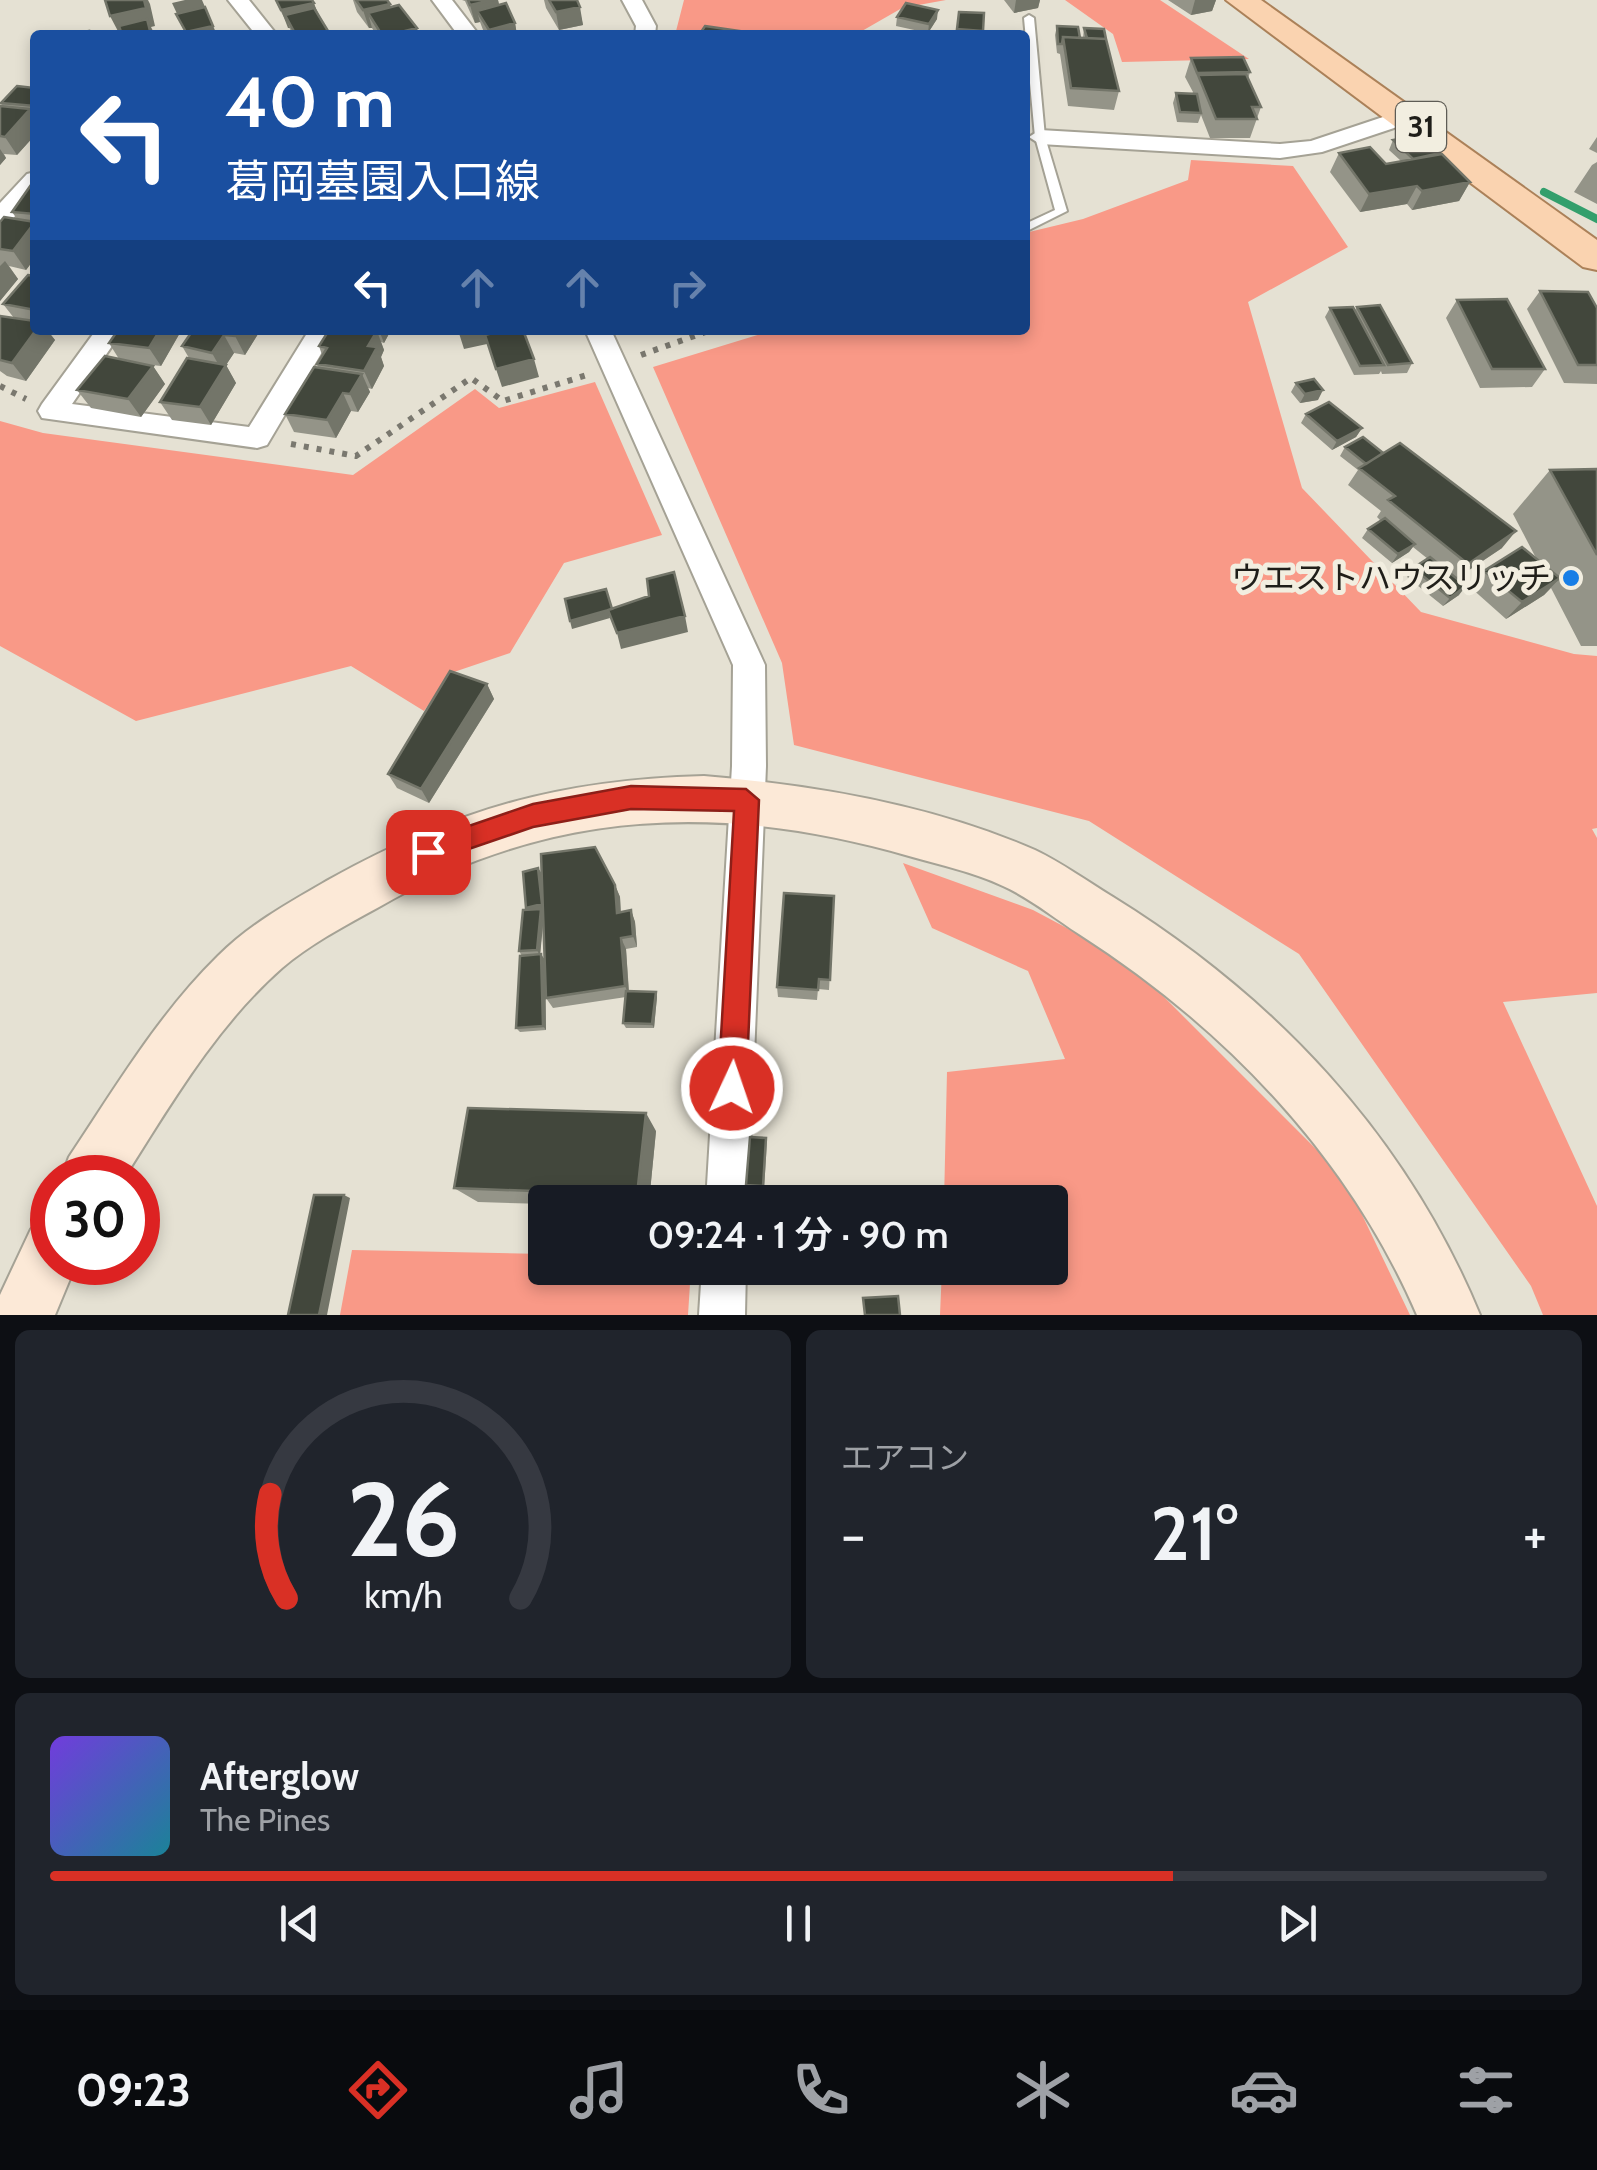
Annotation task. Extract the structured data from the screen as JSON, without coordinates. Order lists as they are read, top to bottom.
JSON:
{
  "streets": {
    "main road": ["31"]
  },
  "places": ["ウエストハウスリッチ"],
  "page": {
    "turn": ["40 m", "葛岡墓園入口線"],
    "limit": "30",
    "trip": "09:24 · 1 分 · 90 m",
    "tile": "エアコン",
    "heat": ["−", "21°", "+"],
    "song": ["Afterglow", "The Pines"],
    "tabs": "09:23",
    "gauge": ["26", "km/h"]
  }
}
